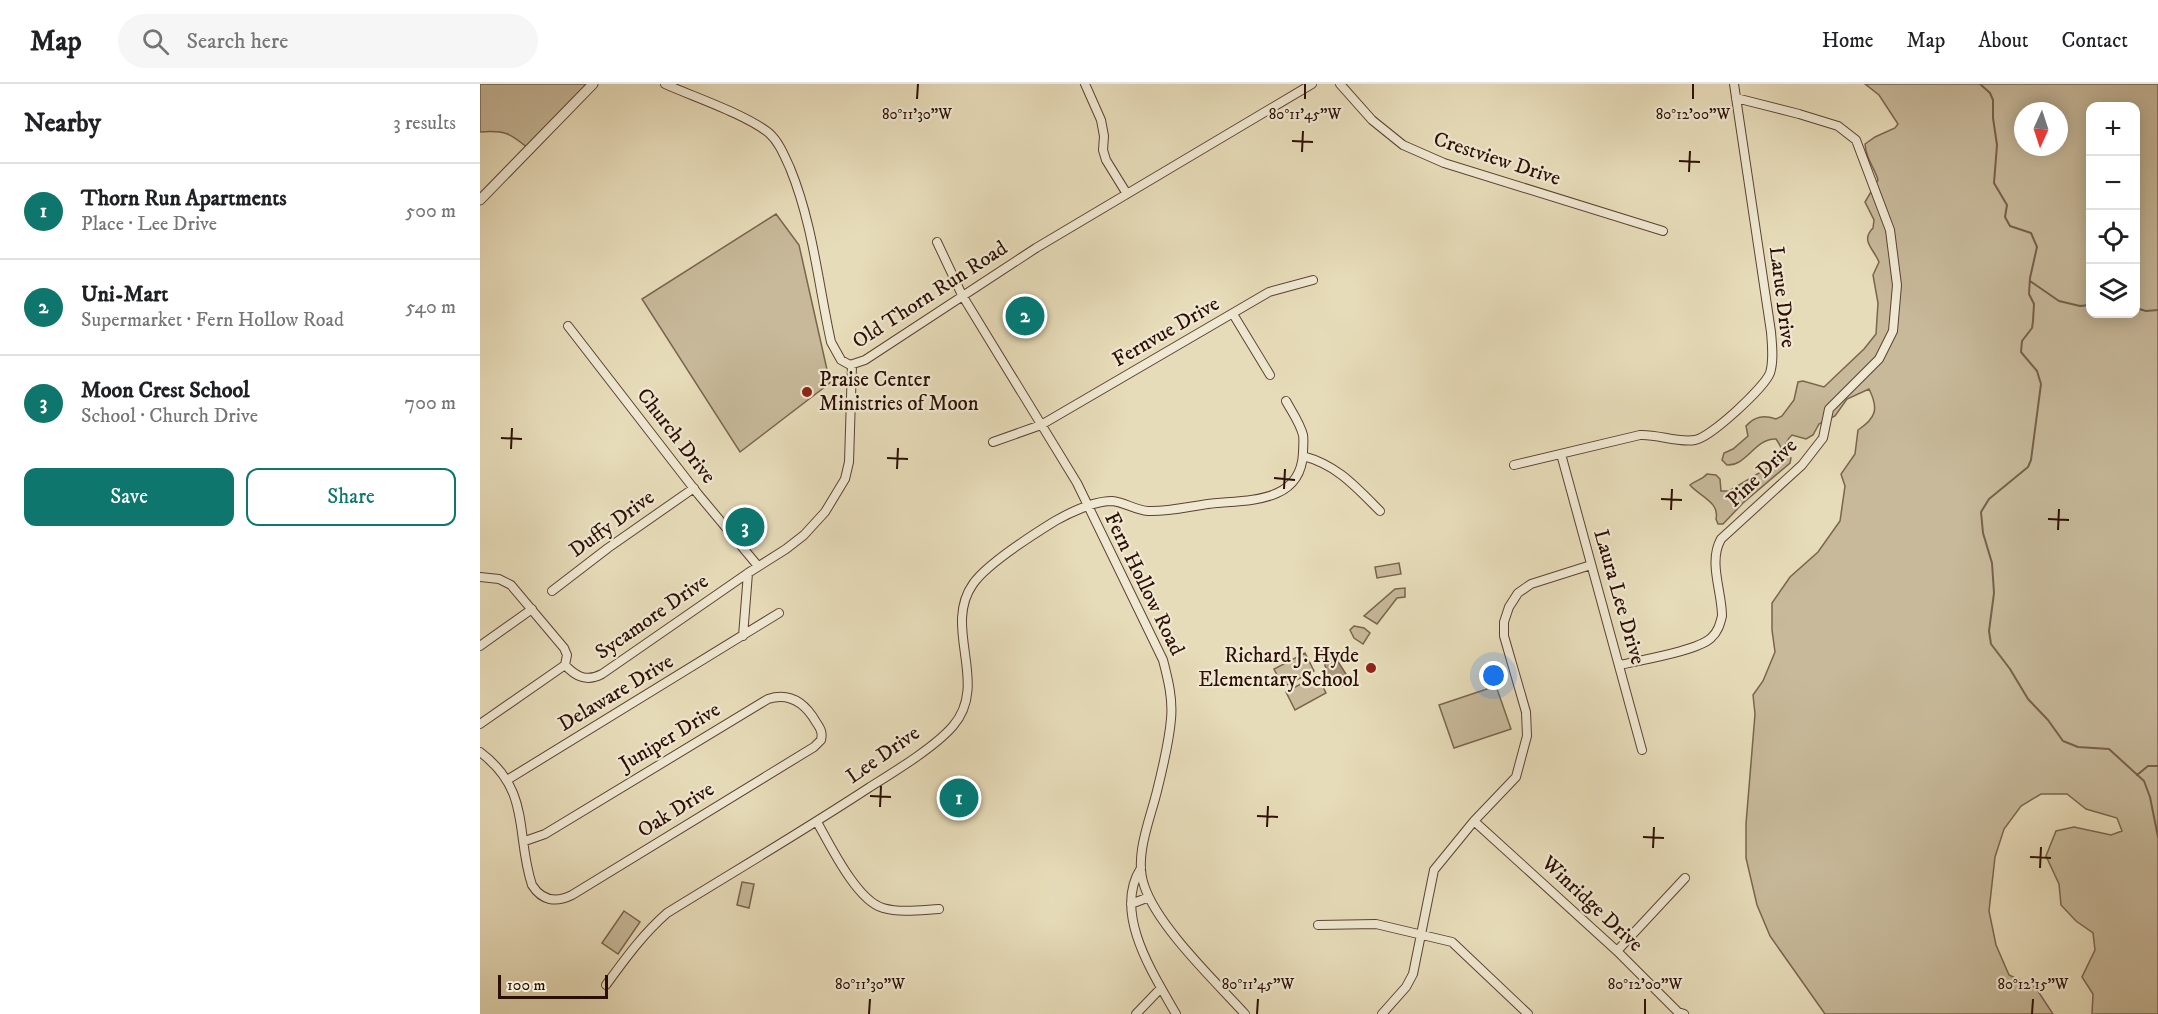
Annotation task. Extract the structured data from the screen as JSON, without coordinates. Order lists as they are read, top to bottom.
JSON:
{
  "streets": {
    "street": [
      "Crestview Drive",
      "Old Thorn Run Road",
      "Larue Drive",
      "Fernvue Drive",
      "Church Drive",
      "Pine Drive",
      "Duffy Drive",
      "Fern Hollow Road",
      "Laura Lee Drive",
      "Sycamore Drive",
      "Delaware Drive",
      "Juniper Drive",
      "Lee Drive",
      "Oak Drive",
      "Winridge Drive"
    ]
  },
  "crossings": [
    ["Old Thorn Run Road", "Fern Hollow Road"],
    ["Old Thorn Run Road", "Sycamore Drive"],
    ["Larue Drive", "Pine Drive"],
    ["Larue Drive", "Laura Lee Drive"],
    ["Fernvue Drive", "Fern Hollow Road"],
    ["Church Drive", "Duffy Drive"],
    ["Church Drive", "Sycamore Drive"],
    ["Pine Drive", "Laura Lee Drive"],
    ["Fern Hollow Road", "Lee Drive"],
    ["Juniper Drive", "Oak Drive"]
  ],
  "places": ["Praise Center Ministries of Moon", "Richard J. Hyde Elementary School"],
  "scale_bar": "100 m",
  "north": "bottom",
  "page": {
    "header": "Map",
    "search": "Search here",
    "nav": [
      "Home",
      "Map",
      "About",
      "Contact"
    ],
    "heading": ["Nearby", "3 results"],
    "map_buttons": ["+", "−"],
    "list": [
      {
        "mark": "1",
        "name": "Thorn Run Apartments",
        "note": "Place · Lee Drive",
        "value": "500 m"
      },
      {
        "mark": "2",
        "name": "Uni-Mart",
        "note": "Supermarket · Fern Hollow Road",
        "value": "540 m"
      },
      {
        "mark": "3",
        "name": "Moon Crest School",
        "note": "School · Church Drive",
        "value": "700 m"
      }
    ],
    "pins": ["2", "3", "1"],
    "buttons": ["Save", "Share"],
    "scale": "100 m"
  },
  "coordinates": [
    "80°11'30\"W",
    "80°11'45\"W",
    "80°12'00\"W",
    "80°12'15\"W"
  ]
}
